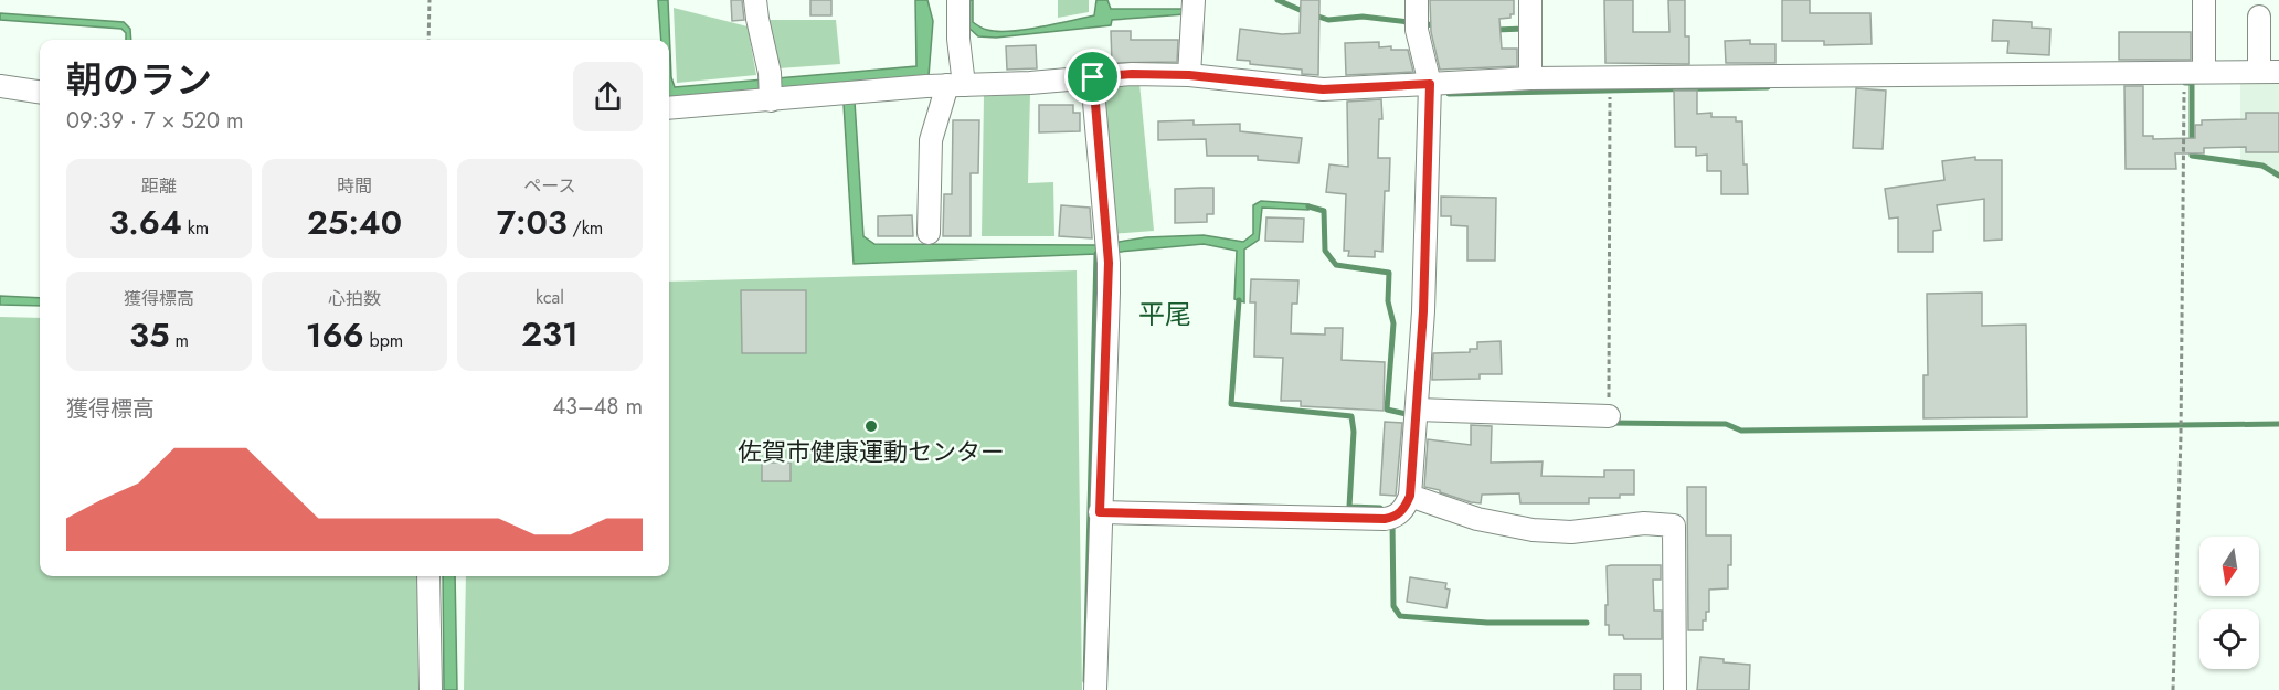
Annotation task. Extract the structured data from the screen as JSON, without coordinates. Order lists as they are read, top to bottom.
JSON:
{
  "districts": ["平尾"],
  "places": ["佐賀市健康運動センター"],
  "north": "bottom",
  "page": {
    "heading": ["朝のラン", "09:39 · 7 × 520 m"],
    "stats": [
      ["距離", "3.64 km"],
      ["時間", "25:40"],
      ["ペース", "7:03 /km"],
      ["獲得標高", "35 m"],
      ["心拍数", "166 bpm"],
      ["kcal", "231"]
    ],
    "chart": ["獲得標高", "43–48 m"]
  }
}
